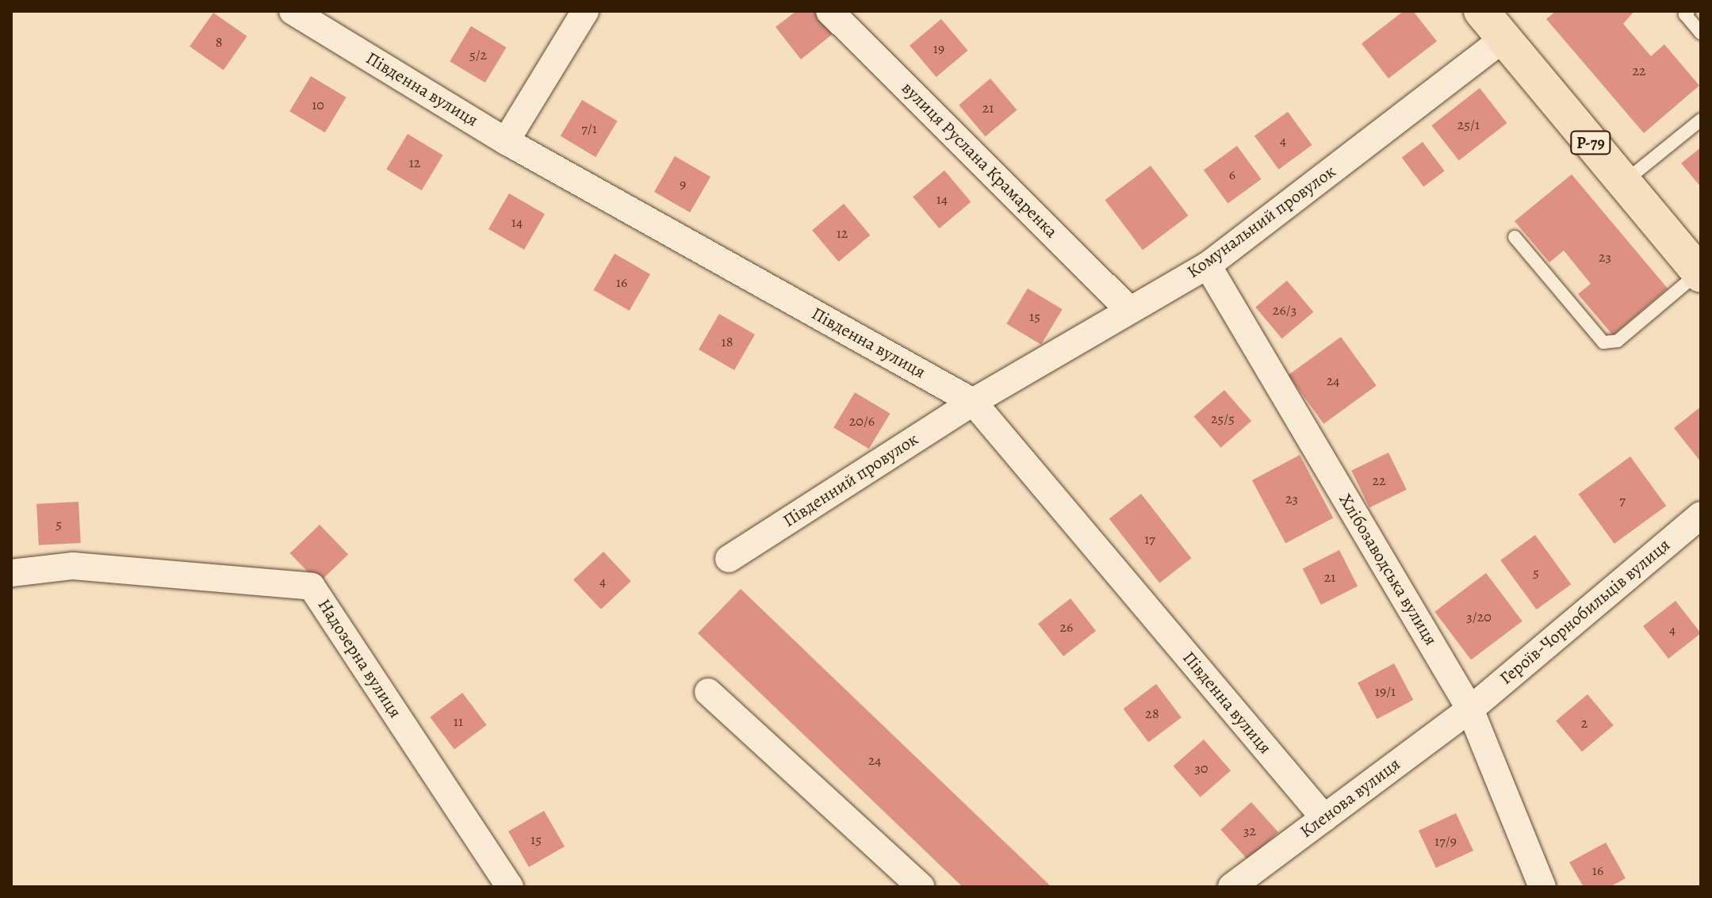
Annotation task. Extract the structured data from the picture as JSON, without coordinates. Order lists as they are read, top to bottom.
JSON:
{
  "streets": {
    "main road": ["Р-79"],
    "street": [
      "Південна вулиця",
      "вулиця Руслана Крамаренка",
      "Комунальний провулок",
      "Південний провулок",
      "Хлібозаводська вулиця",
      "Героїв-Чорнобильців вулиця",
      "Надозерна вулиця",
      "Кленова вулиця"
    ]
  },
  "crossings": [
    ["Південна вулиця", "Комунальний провулок"],
    ["Південна вулиця", "Південний провулок"],
    ["Південна вулиця", "Кленова вулиця"],
    ["Р-79", "Комунальний провулок"],
    ["вулиця Руслана Крамаренка", "Комунальний провулок"],
    ["Комунальний провулок", "Південний провулок"],
    ["Комунальний провулок", "Хлібозаводська вулиця"],
    ["Хлібозаводська вулиця", "Героїв-Чорнобильців вулиця"],
    ["Хлібозаводська вулиця", "Кленова вулиця"],
    ["Героїв-Чорнобильців вулиця", "Кленова вулиця"]
  ],
  "house_numbers": [
    "8",
    "19",
    "5/2",
    "22",
    "10",
    "21",
    "25/1",
    "7/1",
    "4",
    "12",
    "6",
    "9",
    "14",
    "14",
    "12",
    "23",
    "16",
    "26/3",
    "15",
    "18",
    "24",
    "25/5",
    "20/6",
    "22",
    "23",
    "7",
    "5",
    "17",
    "5",
    "21",
    "4",
    "3/20",
    "26",
    "4",
    "19/1",
    "28",
    "11",
    "2",
    "24",
    "30",
    "32",
    "15",
    "17/9",
    "16"
  ]
}
